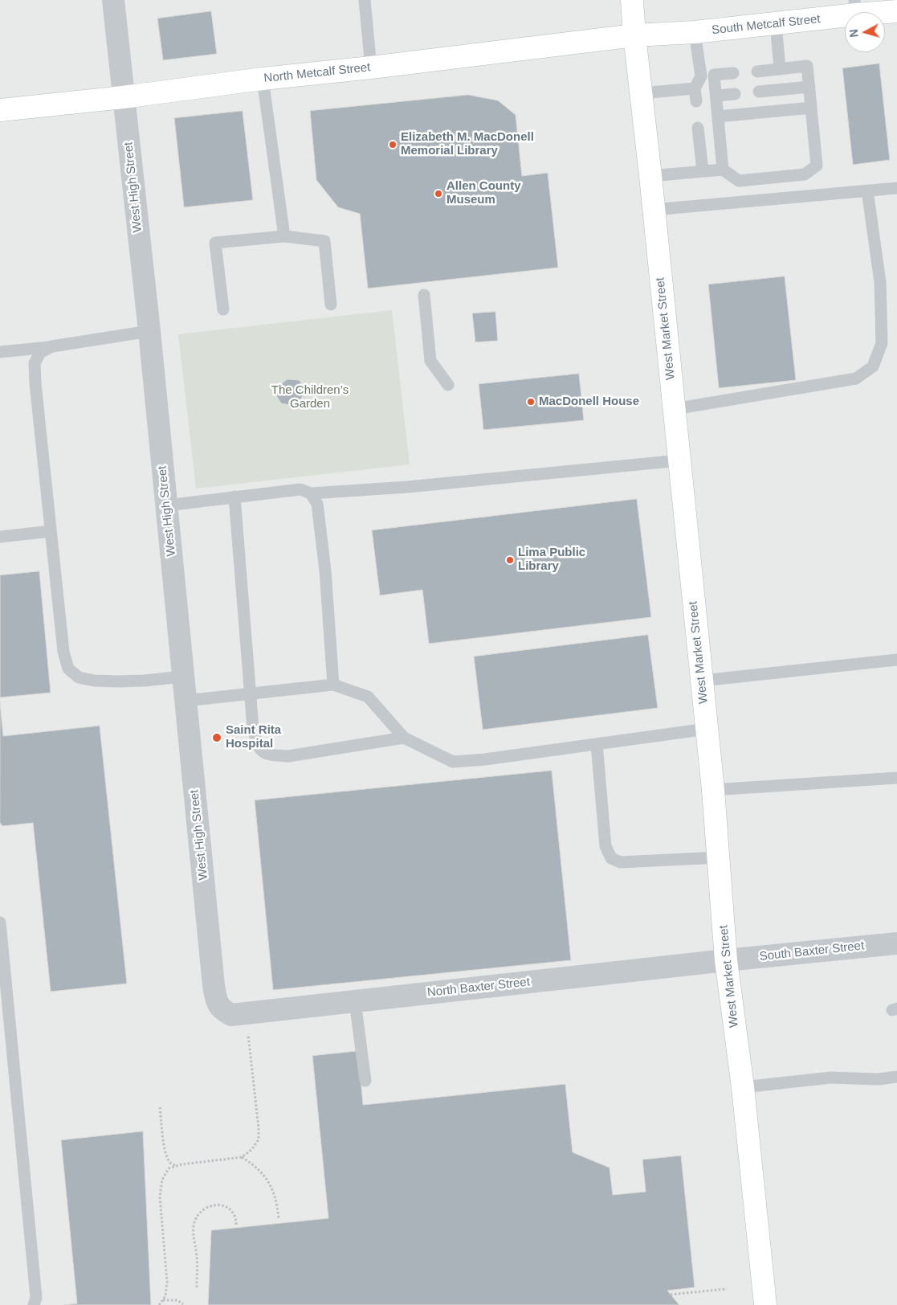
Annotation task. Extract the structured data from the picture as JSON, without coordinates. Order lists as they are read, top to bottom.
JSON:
{
  "streets": {
    "street": [
      "South Metcalf Street",
      "North Metcalf Street",
      "West High Street",
      "West Market Street",
      "South Baxter Street",
      "North Baxter Street"
    ]
  },
  "crossings": [
    ["South Metcalf Street", "North Metcalf Street"],
    ["South Metcalf Street", "West Market Street"],
    ["North Metcalf Street", "West High Street"],
    ["North Metcalf Street", "West Market Street"],
    ["West High Street", "North Baxter Street"],
    ["West Market Street", "South Baxter Street"],
    ["West Market Street", "North Baxter Street"],
    ["South Baxter Street", "North Baxter Street"]
  ],
  "parks": ["The Children’s Garden"],
  "places": [
    "Elizabeth M. MacDonell Memorial Library",
    "Allen County Museum",
    "MacDonell House",
    "Lima Public Library",
    "Saint Rita Hospital"
  ],
  "north": "left"
}
